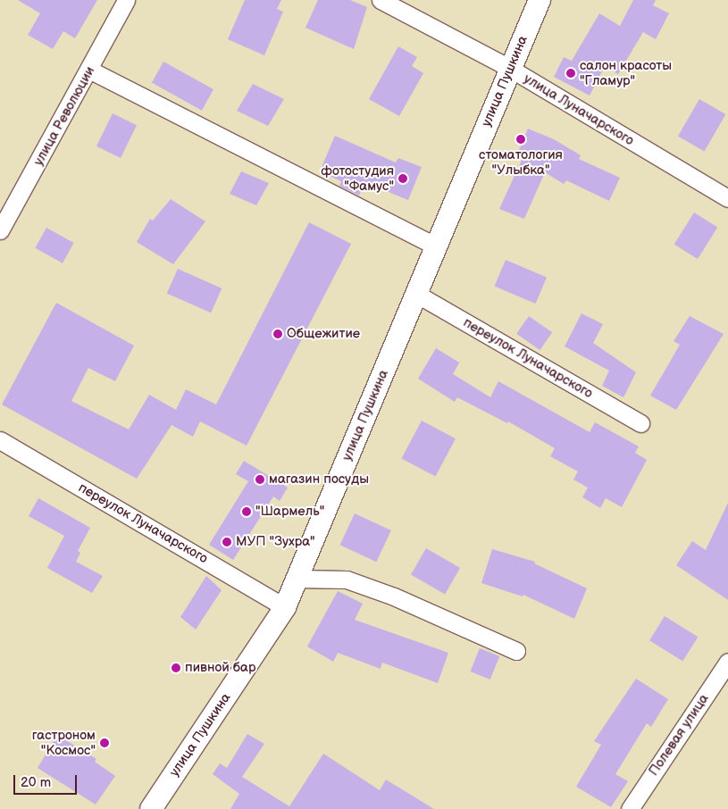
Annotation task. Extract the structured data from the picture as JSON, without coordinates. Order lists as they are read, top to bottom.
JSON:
{
  "streets": {
    "street": [
      "улица Пушкина",
      "улица Луначарского",
      "улица Революции",
      "переулок Луначарского",
      "Полевая улица"
    ]
  },
  "crossings": [
    ["улица Пушкина", "улица Луначарского"],
    ["улица Пушкина", "переулок Луначарского"]
  ],
  "places": [
    "салон красоты \"Гламур\"",
    "стоматология \"Улыбка\"",
    "фотостудия \"Фамус\"",
    "Общежитие",
    "магазин посуды",
    "\"Шармель\"",
    "МУП \"Зухра\"",
    "пивной бар",
    "гастроном \"Космос\""
  ],
  "scale_bar": "20 m"
}
